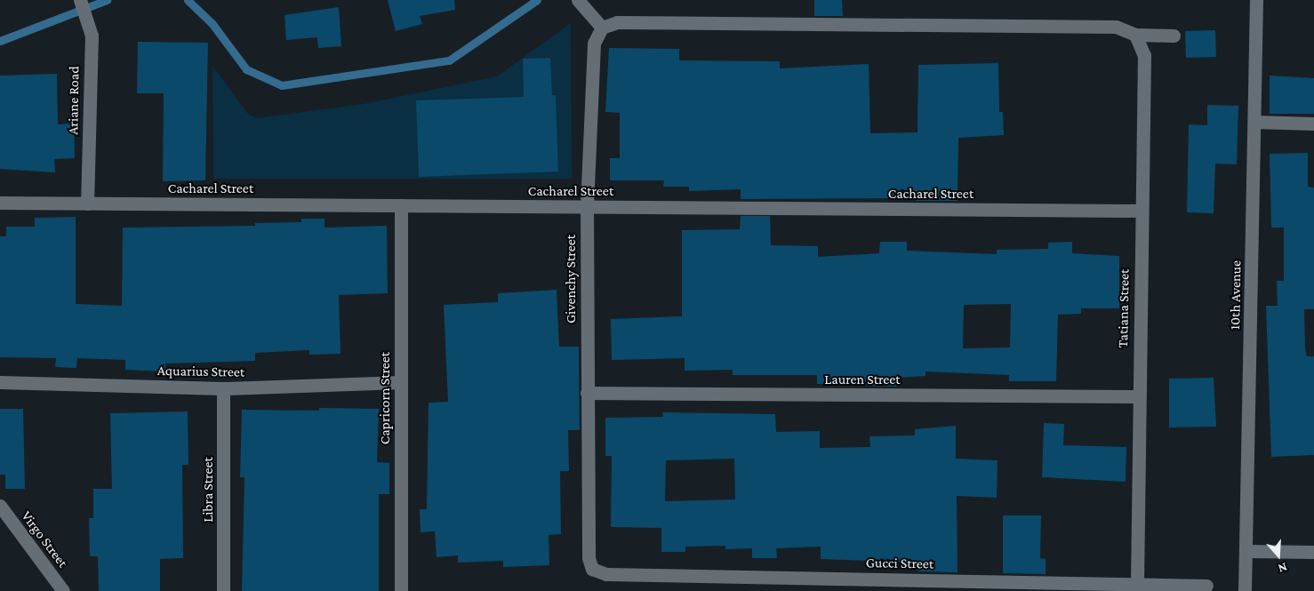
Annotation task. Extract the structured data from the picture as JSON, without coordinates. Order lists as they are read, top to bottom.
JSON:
{
  "streets": {
    "street": [
      "Ariane Road",
      "Cacharel Street",
      "Givenchy Street",
      "10th Avenue",
      "Tatiana Street",
      "Aquarius Street",
      "Lauren Street",
      "Capricorn Street",
      "Libra Street",
      "Virgo Street",
      "Gucci Street"
    ]
  },
  "crossings": [
    ["Ariane Road", "Cacharel Street"],
    ["Cacharel Street", "Givenchy Street"],
    ["Cacharel Street", "Tatiana Street"],
    ["Cacharel Street", "Capricorn Street"],
    ["Givenchy Street", "Lauren Street"],
    ["Givenchy Street", "Gucci Street"],
    ["Tatiana Street", "Lauren Street"],
    ["Tatiana Street", "Gucci Street"],
    ["Aquarius Street", "Capricorn Street"],
    ["Aquarius Street", "Libra Street"]
  ],
  "north": "bottom"
}
